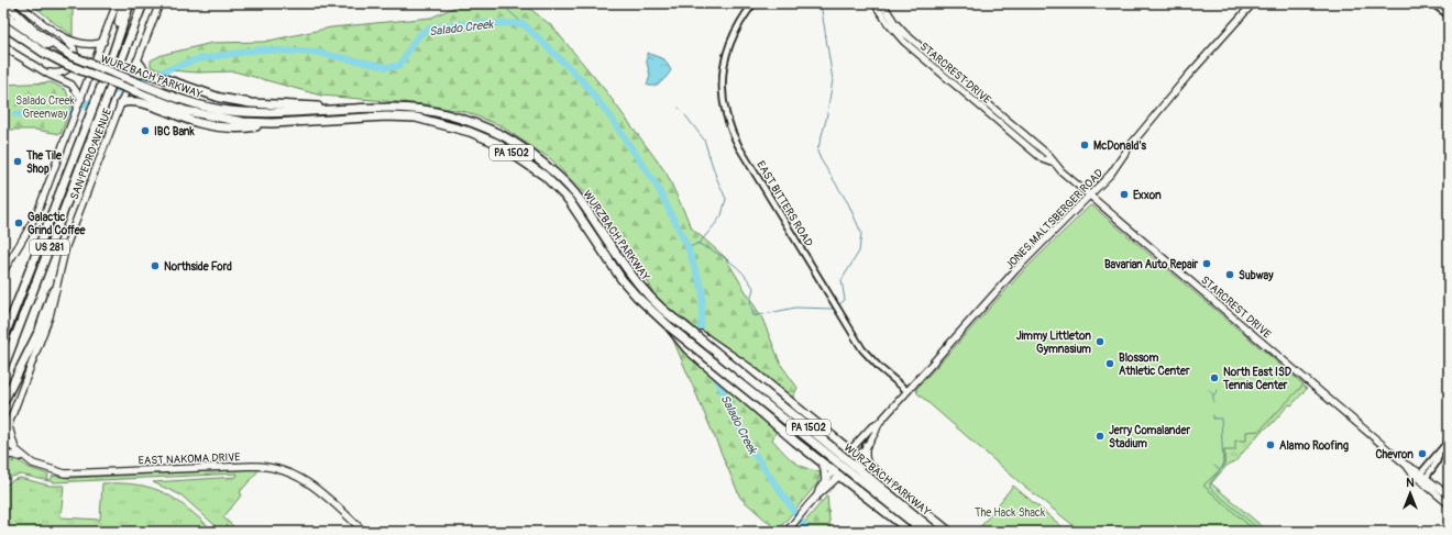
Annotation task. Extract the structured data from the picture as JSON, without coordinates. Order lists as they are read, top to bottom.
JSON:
{
  "streets": {
    "highway": ["WURZBACH PARKWAY", "PA 1502", "US 281"],
    "main road": [
      "STARCREST DRIVE",
      "SAN PEDRO AVENUE",
      "JONES MALTSBERGER ROAD",
      "EAST NAKOMA DRIVE"
    ],
    "street": ["EAST BITTERS ROAD"]
  },
  "crossings": [
    ["STARCREST DRIVE", "JONES MALTSBERGER ROAD"],
    ["SAN PEDRO AVENUE", "EAST NAKOMA DRIVE"],
    ["EAST BITTERS ROAD", "JONES MALTSBERGER ROAD"]
  ],
  "water": ["Salado Creek"],
  "parks": ["Salado Creek Greenway", "The Hack Shack"],
  "places": [
    "IBC Bank",
    "McDonald's",
    "The Tile Shop",
    "Exxon",
    "Galactic Grind Coffee",
    "Bavarian Auto Repair",
    "Northside Ford",
    "Subway",
    "Jimmy Littleton Gymnasium",
    "Blossom Athletic Center",
    "North East ISD Tennis Center",
    "Jerry Comalander Stadium",
    "Alamo Roofing",
    "Chevron"
  ],
  "north": "top"
}
